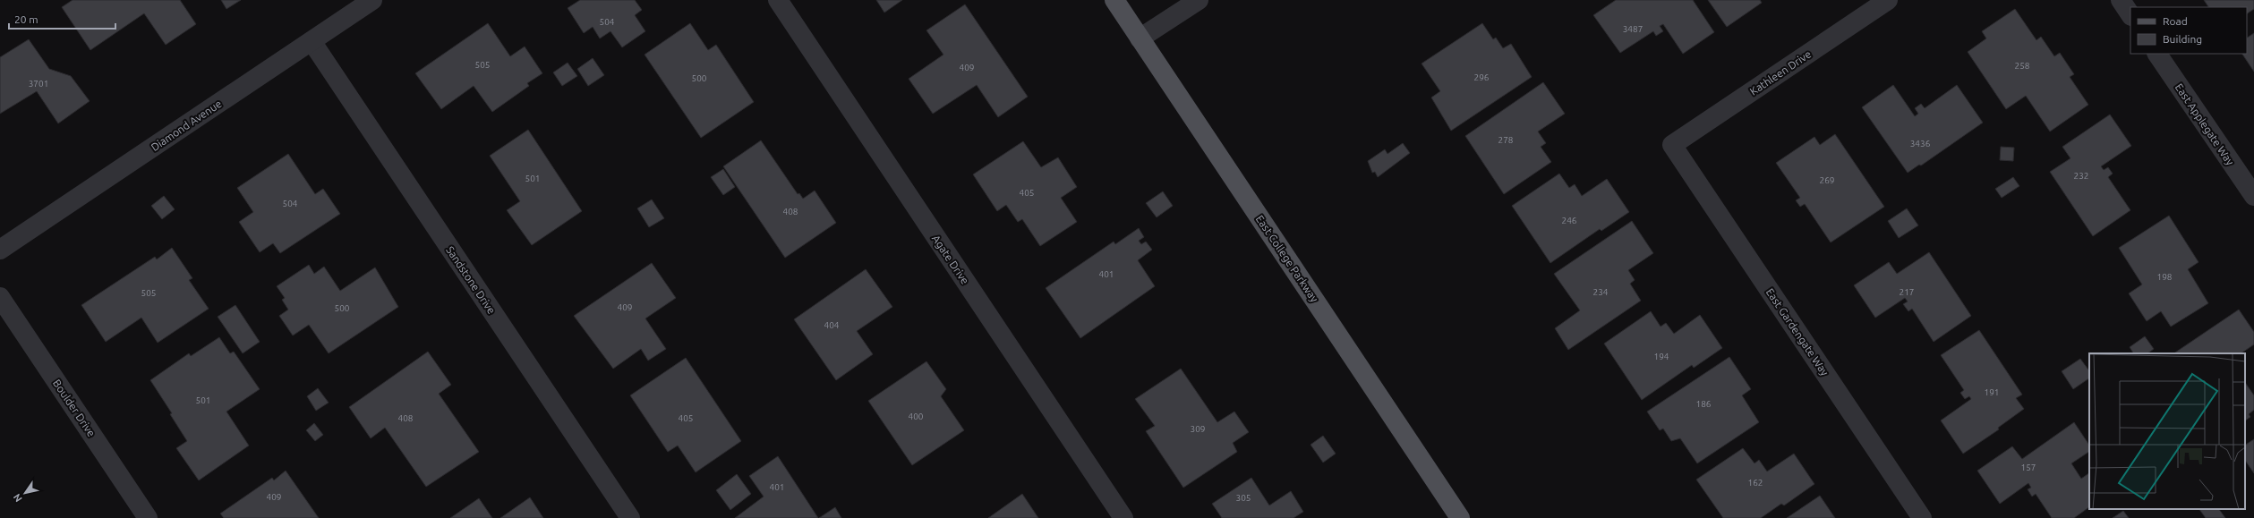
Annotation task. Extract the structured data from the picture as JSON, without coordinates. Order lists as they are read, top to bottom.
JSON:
{
  "streets": {
    "main road": ["East College Parkway"],
    "street": [
      "Kathleen Drive",
      "East Applegate Way",
      "Diamond Avenue",
      "Agate Drive",
      "Sandstone Drive",
      "East Gardengate Way",
      "Boulder Drive"
    ]
  },
  "crossings": [
    ["Kathleen Drive", "East Gardengate Way"],
    ["Diamond Avenue", "Sandstone Drive"]
  ],
  "house_numbers": [
    "504",
    "3487",
    "505",
    "258",
    "409",
    "296",
    "500",
    "3701",
    "278",
    "3436",
    "232",
    "501",
    "269",
    "405",
    "504",
    "408",
    "246",
    "401",
    "198",
    "234",
    "217",
    "505",
    "409",
    "500",
    "404",
    "194",
    "191",
    "501",
    "186",
    "400",
    "408",
    "405",
    "309",
    "157",
    "162",
    "401",
    "409",
    "305"
  ],
  "legend": ["Road", "Building"],
  "scale_bar": "20 m",
  "north": "bottom left"
}
